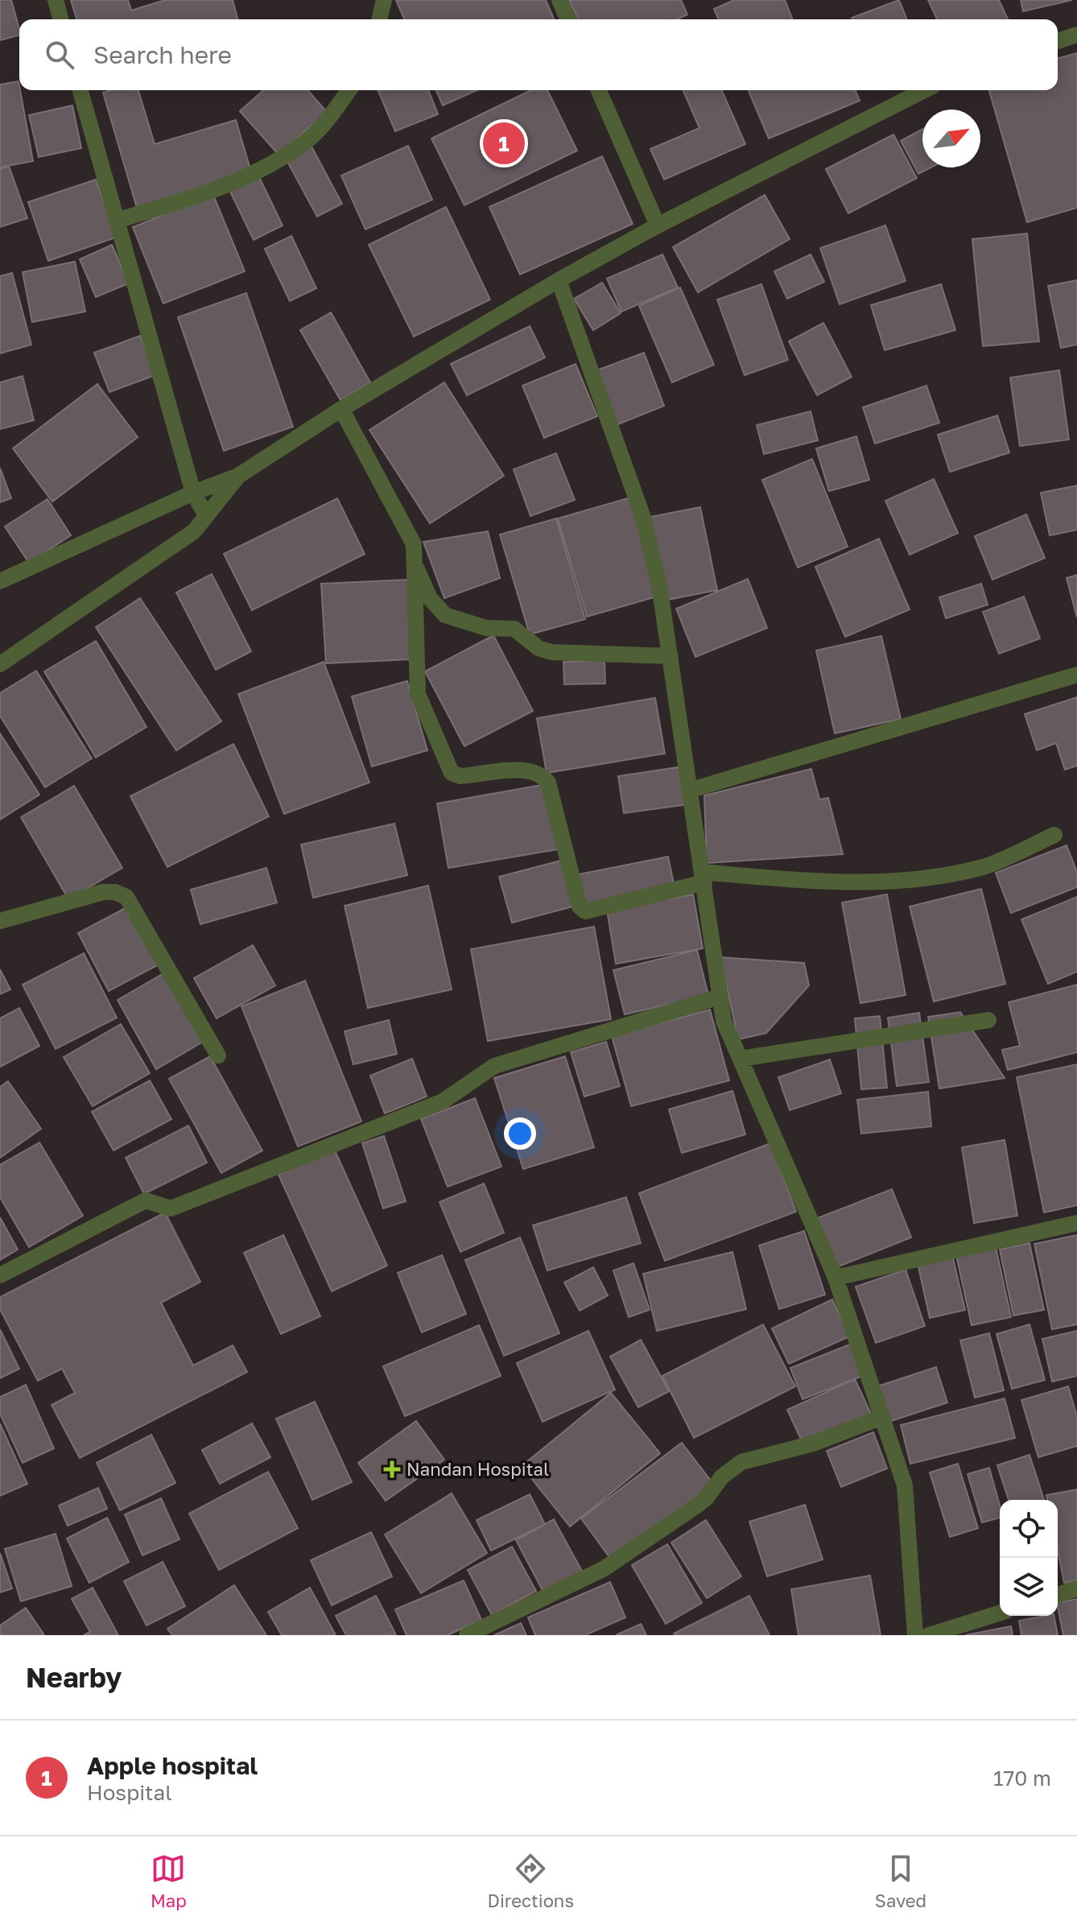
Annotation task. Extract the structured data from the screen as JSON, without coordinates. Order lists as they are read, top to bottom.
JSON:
{
  "places": {
    "health": ["Nandan Hospital"]
  },
  "north": "top right",
  "page": {
    "search": "Search here",
    "pins": "1",
    "heading": "Nearby",
    "list": [
      {
        "mark": "1",
        "name": "Apple hospital",
        "note": "Hospital",
        "value": "170 m"
      }
    ],
    "nav": ["Map", "Directions", "Saved"]
  }
}
